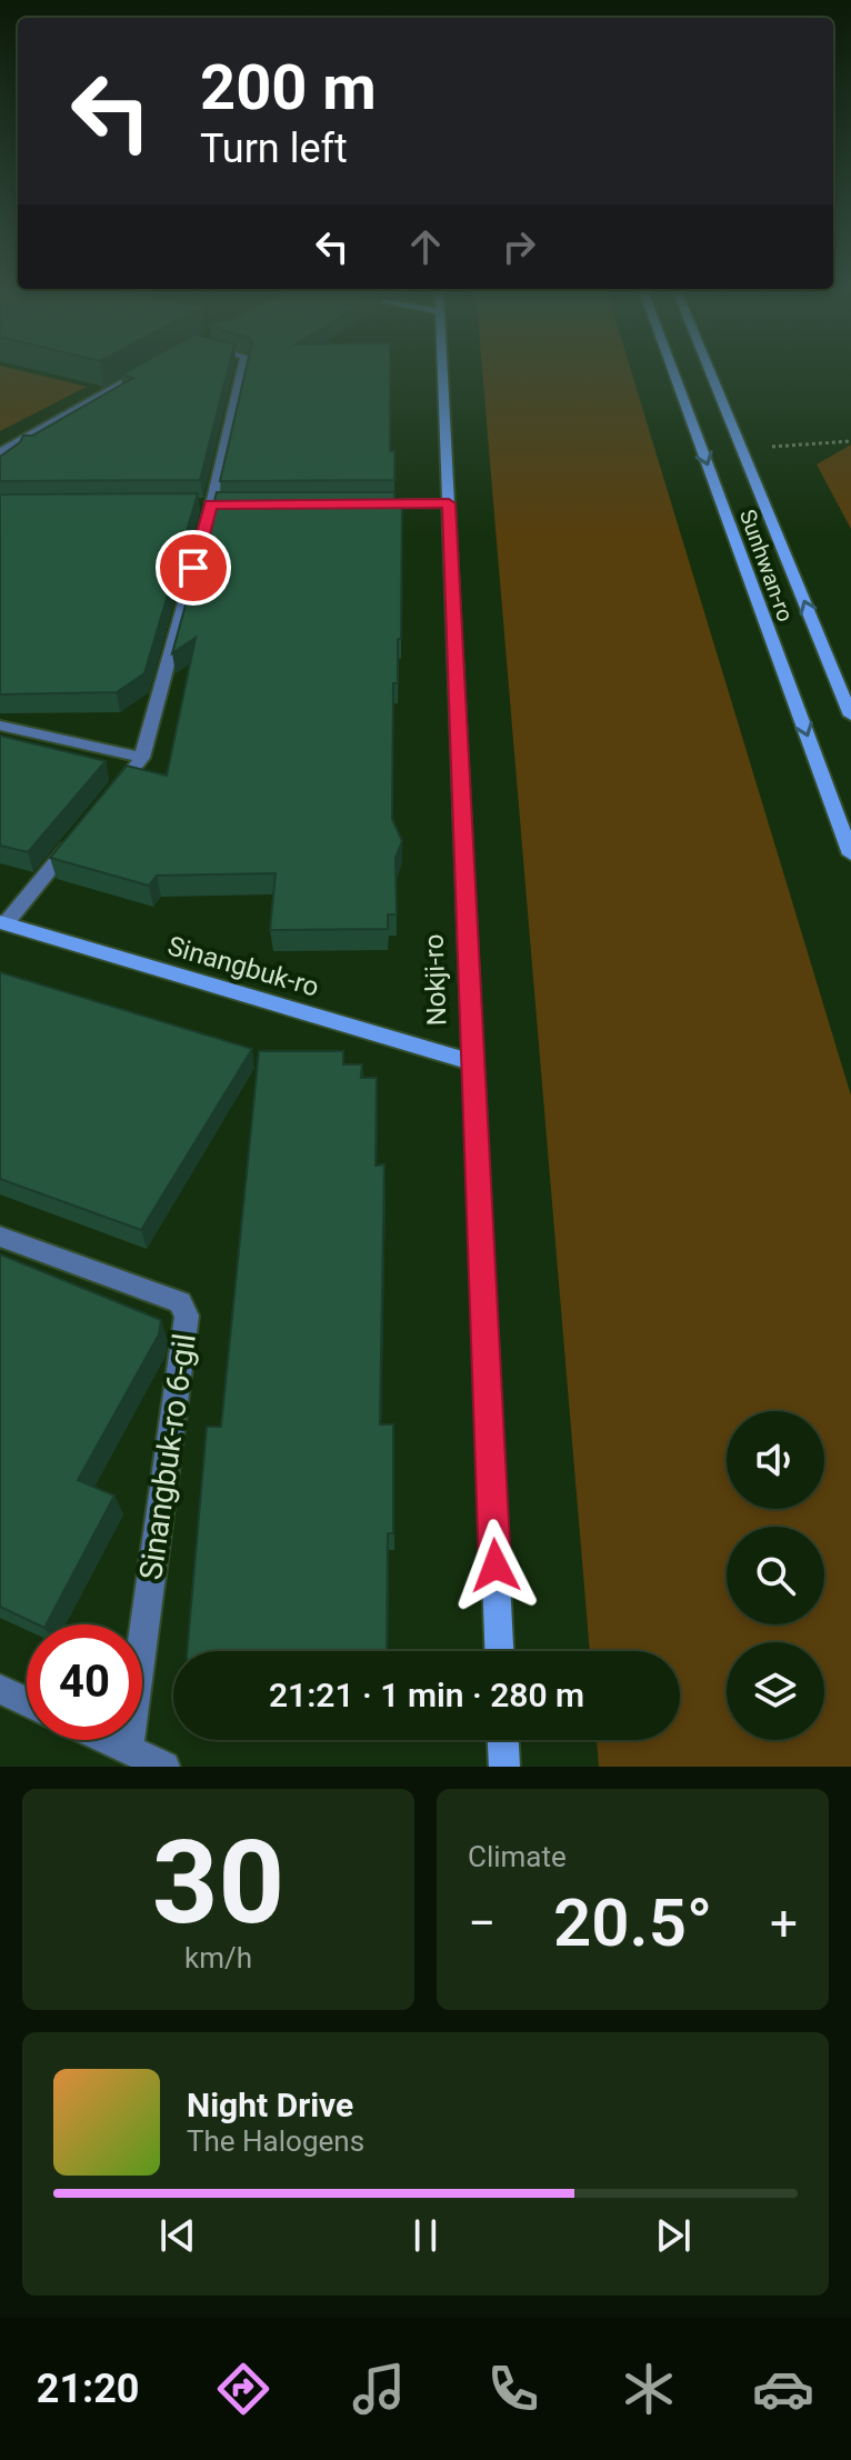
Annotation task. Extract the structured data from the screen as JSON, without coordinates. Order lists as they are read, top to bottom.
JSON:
{
  "streets": {
    "street": [
      "Sunhwan-ro",
      "Sinangbuk-ro",
      "Nokji-ro",
      "Sinangbuk-ro 6-gil"
    ]
  },
  "crossings": [
    ["Sinangbuk-ro", "Nokji-ro"]
  ],
  "page": {
    "turn": ["200 m", "Turn left"],
    "limit": "40",
    "trip": "21:21 · 1 min · 280 m",
    "tile": [
      ["30", "km/h"],
      "Climate"
    ],
    "heat": ["−", "20.5°", "+"],
    "song": ["Night Drive", "The Halogens"],
    "tabs": "21:20"
  }
}
